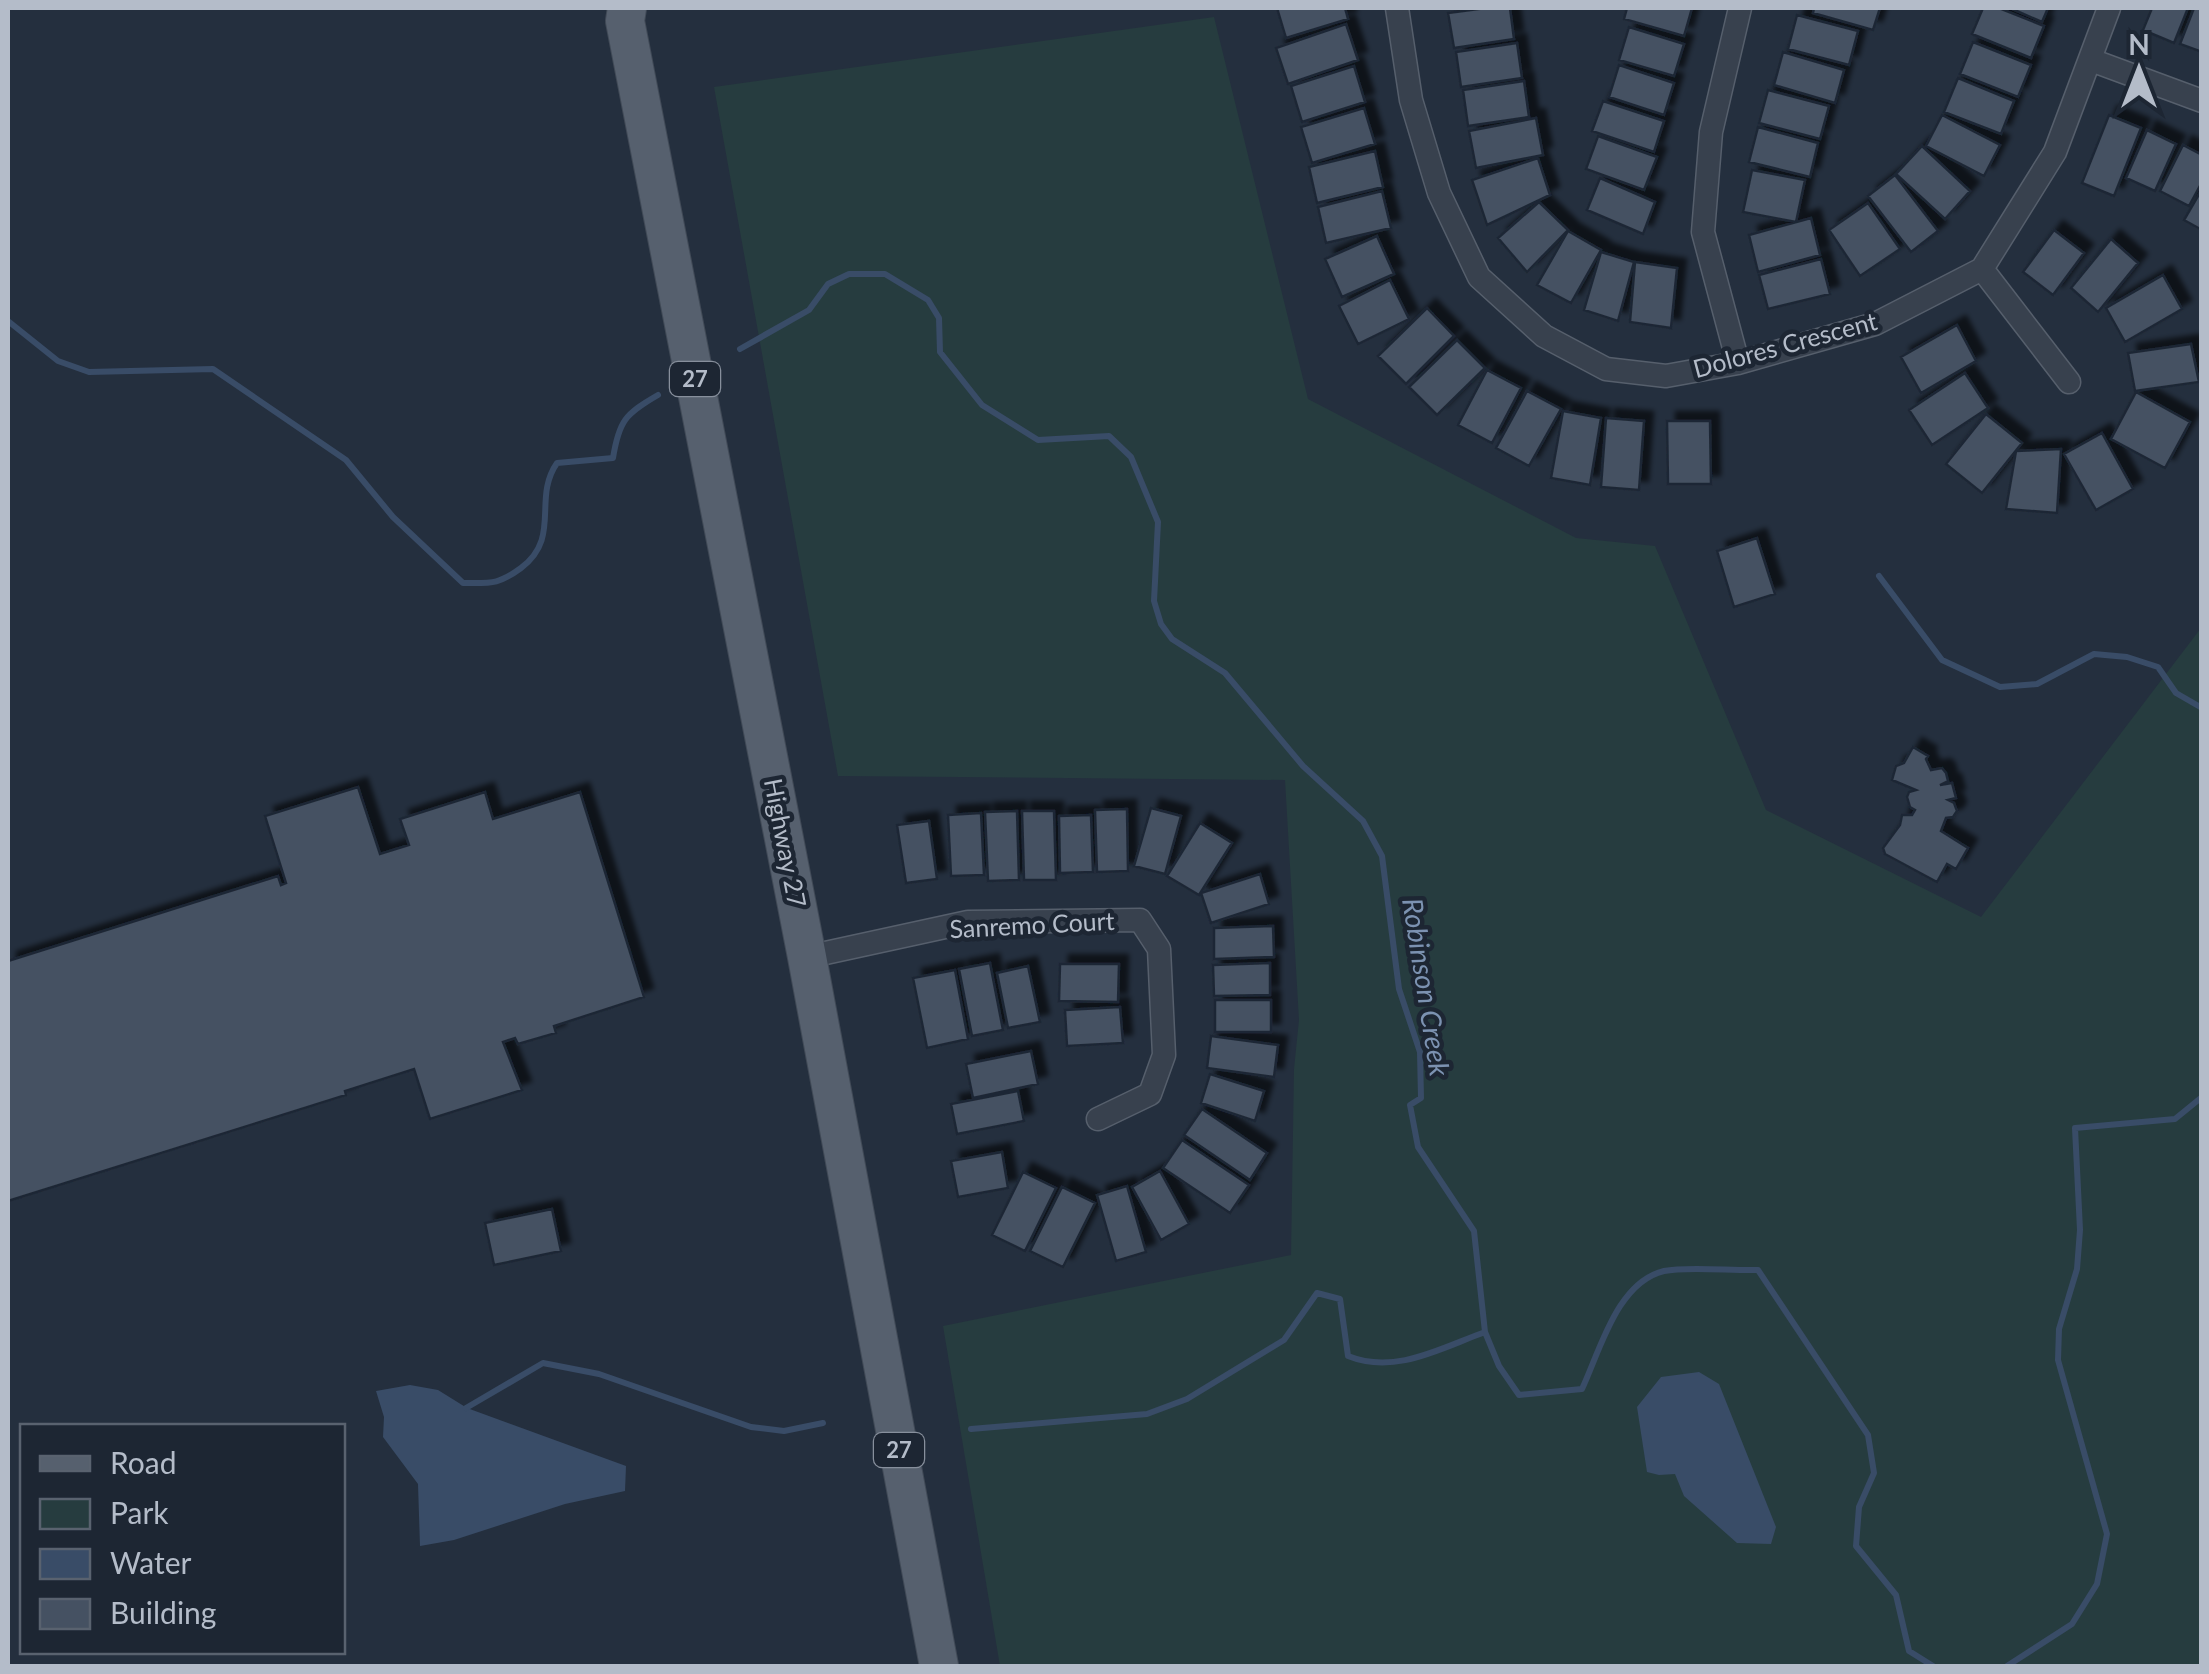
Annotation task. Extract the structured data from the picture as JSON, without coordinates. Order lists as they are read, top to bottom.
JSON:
{
  "streets": {
    "main road": ["27", "Highway 27"],
    "street": ["Dolores Crescent", "Sanremo Court"]
  },
  "crossings": [
    ["Highway 27", "Sanremo Court"]
  ],
  "water": ["Robinson Creek"],
  "legend": [
    "Road",
    "Park",
    "Water",
    "Building"
  ],
  "north": "top"
}
